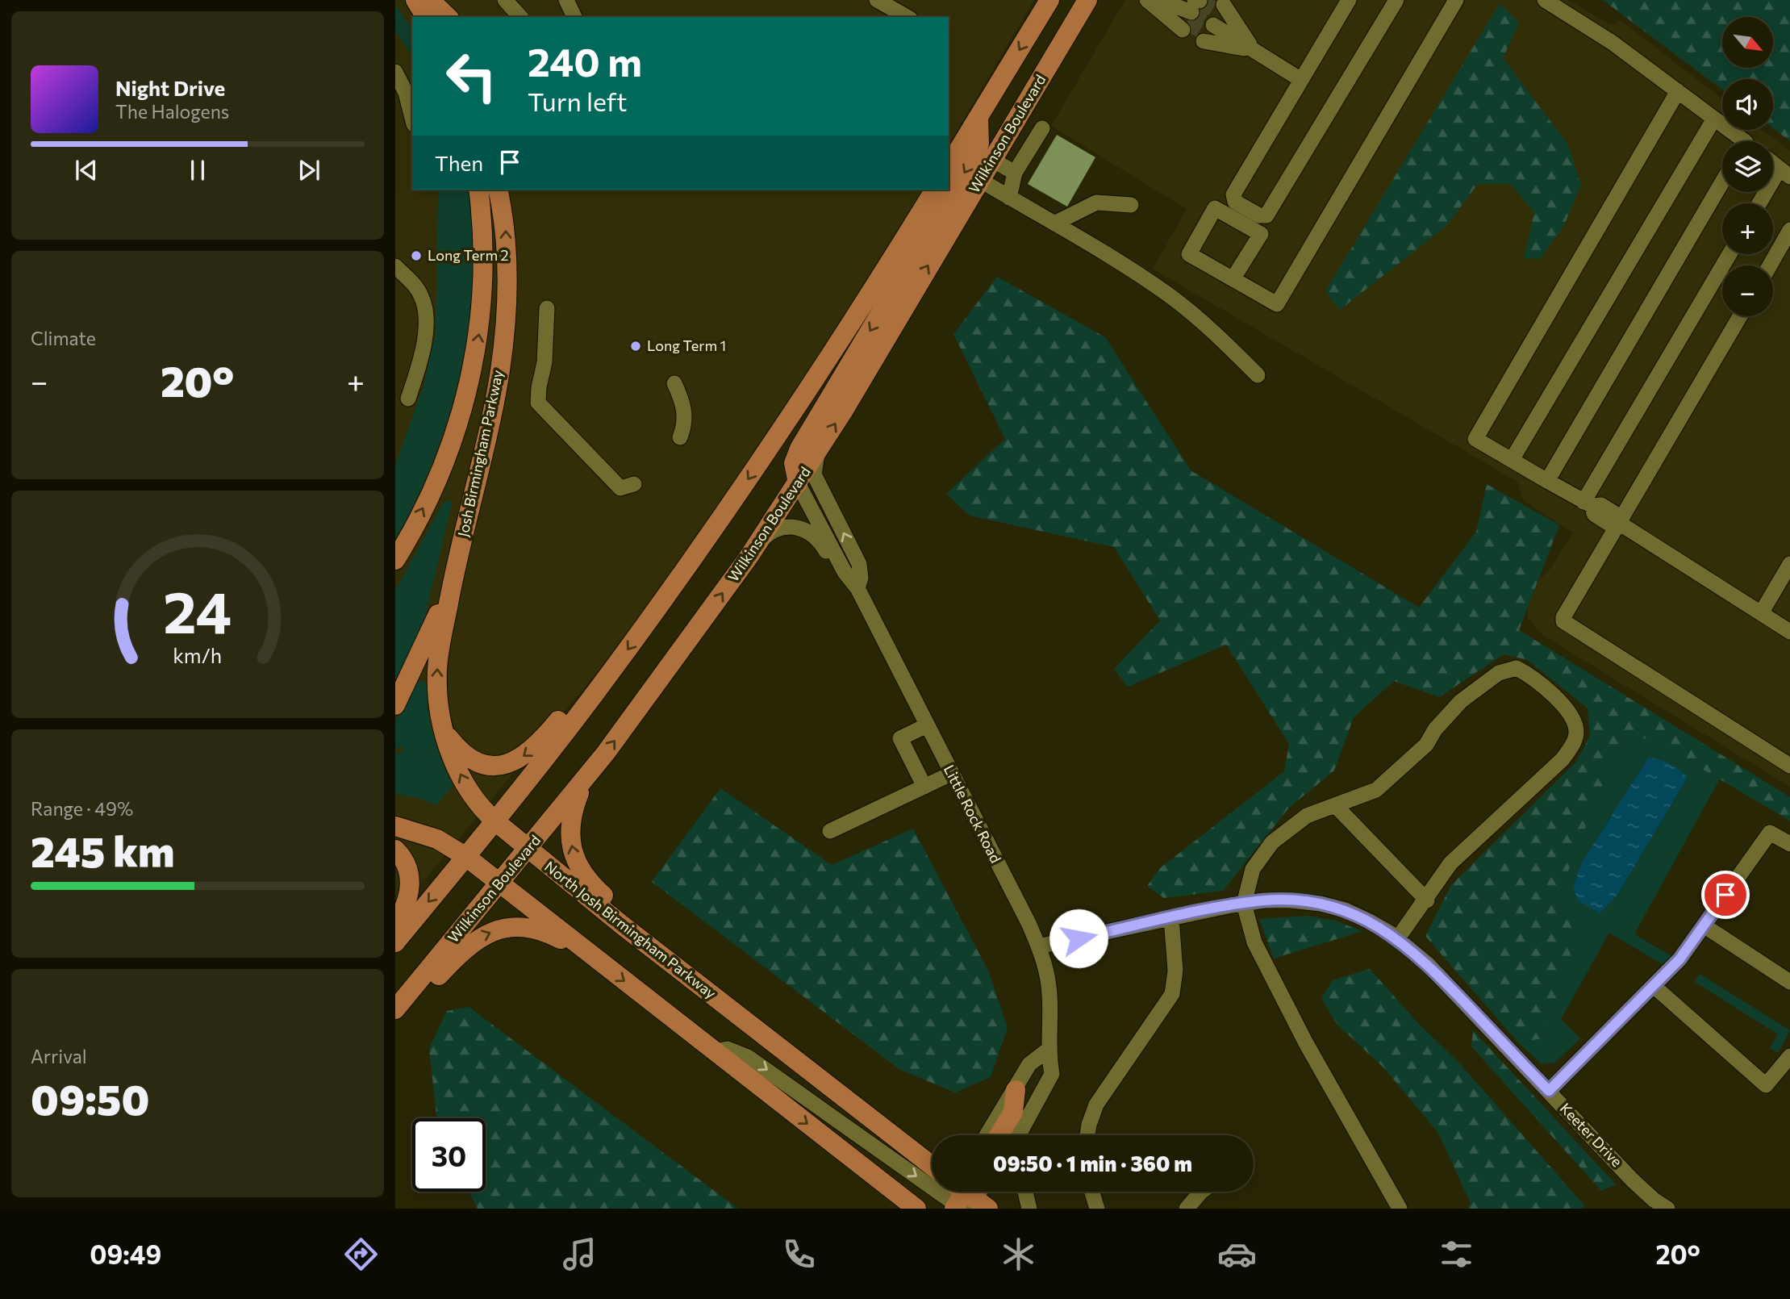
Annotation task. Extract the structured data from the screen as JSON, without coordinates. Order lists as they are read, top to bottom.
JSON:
{
  "streets": {
    "main road": ["Wilkinson Boulevard", "Josh Birmingham Parkway", "North Josh Birmingham Parkway"],
    "street": ["Little Rock Road", "Keeter Drive"]
  },
  "crossings": [
    ["Wilkinson Boulevard", "Little Rock Road"],
    ["Wilkinson Boulevard", "North Josh Birmingham Parkway"],
    ["Josh Birmingham Parkway", "North Josh Birmingham Parkway"],
    ["Little Rock Road", "Keeter Drive"]
  ],
  "one_way": ["Josh Birmingham Parkway"],
  "places": ["Long Term 2", "Long Term 1"],
  "north": "bottom right",
  "page": {
    "map_buttons": ["+", "−"],
    "turn": ["240 m", "Turn left"],
    "song": ["Night Drive", "The Halogens"],
    "then": "Then",
    "tile": [
      "Climate",
      ["Range · 49%", "245 km"],
      ["Arrival", "09:50"]
    ],
    "heat": ["−", "20°", "+"],
    "limit": "30",
    "trip": "09:50 · 1 min · 360 m",
    "tabs": ["09:49", "20°"],
    "gauge": ["24", "km/h"]
  }
}
